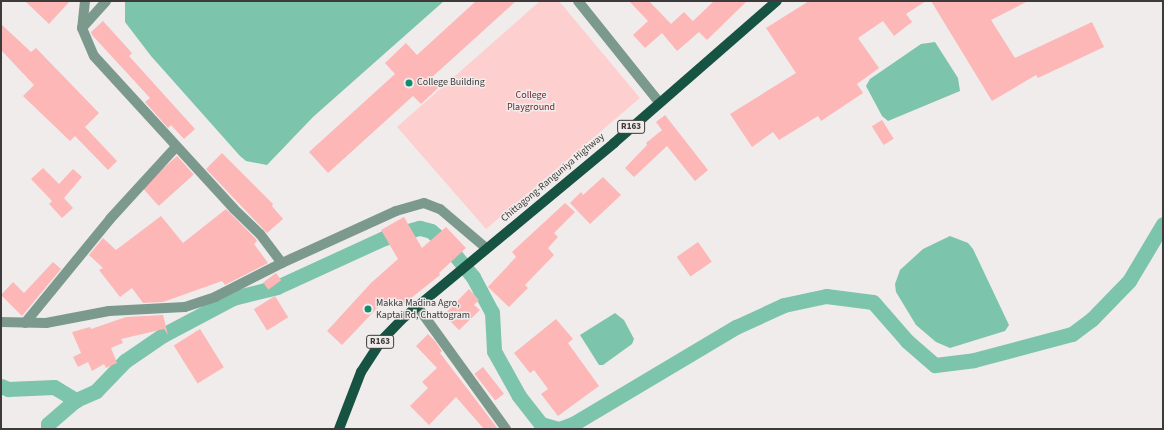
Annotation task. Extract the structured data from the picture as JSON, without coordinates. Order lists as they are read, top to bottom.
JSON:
{
  "streets": {
    "main road": ["R163", "Chittagong-Ranguniya Highway"]
  },
  "crossings": [
    ["R163", "Chittagong-Ranguniya Highway"]
  ],
  "parks": ["College Playground"],
  "places": ["College Building", "Makka Madina Agro, Kaptai Rd, Chattogram"]
}
